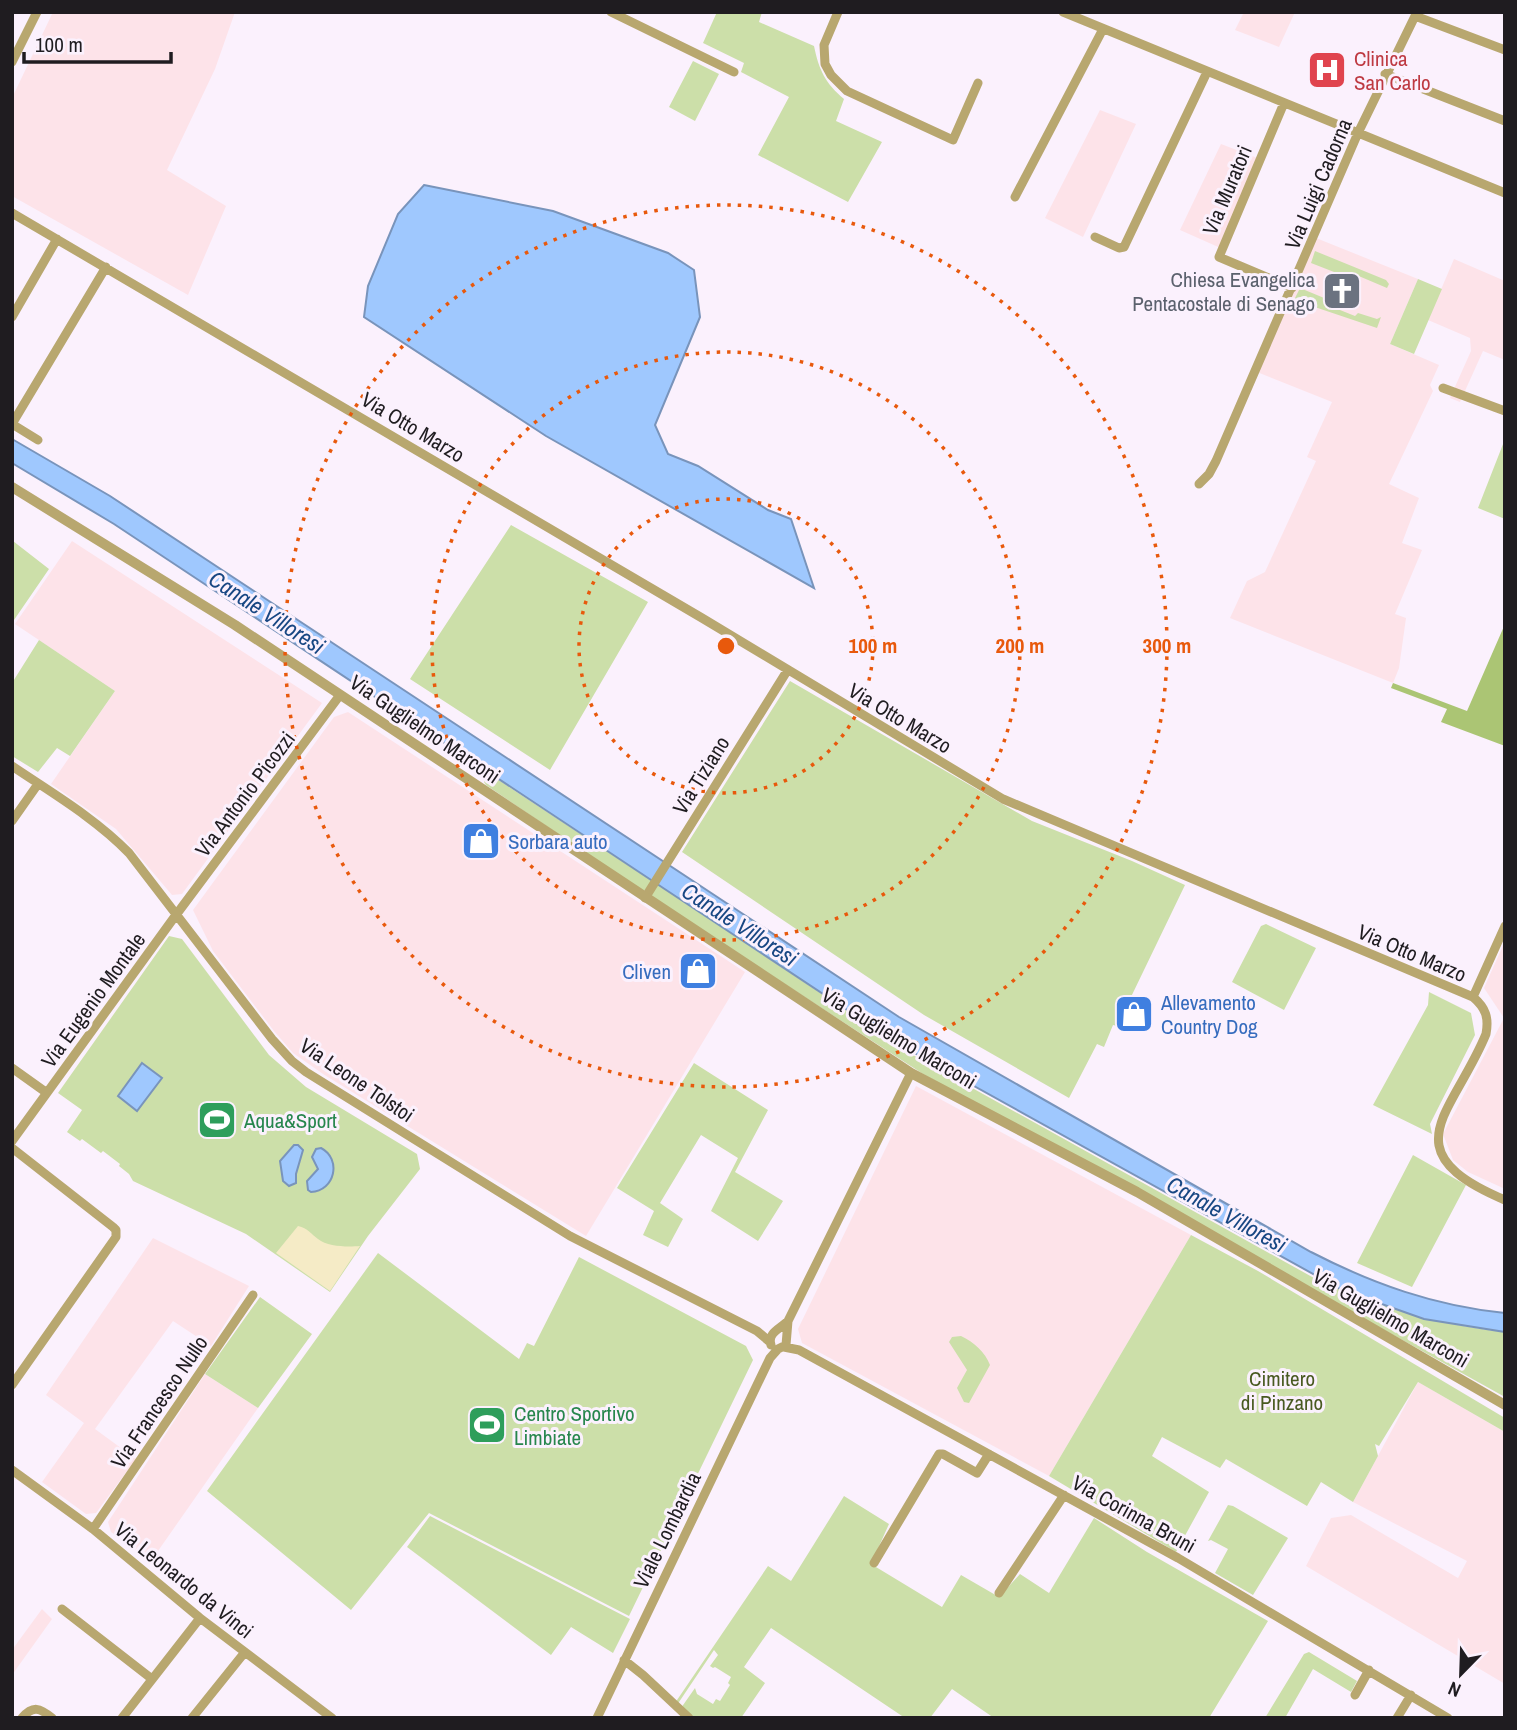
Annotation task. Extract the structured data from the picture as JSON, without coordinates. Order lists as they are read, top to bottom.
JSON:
{
  "streets": {
    "street": [
      "Via Luigi Cadorna",
      "Via Muratori",
      "Via Otto Marzo",
      "Via Guglielmo Marconi",
      "Via Tiziano",
      "Via Antonio Picozzi",
      "Via Eugenio Montale",
      "Via Leone Tolstoi",
      "Via Francesco Nullo",
      "Via Corinna Bruni",
      "Viale Lombardia",
      "Via Leonardo da Vinci"
    ]
  },
  "crossings": [
    ["Via Luigi Cadorna", "Via Muratori"],
    ["Via Otto Marzo", "Via Tiziano"],
    ["Via Guglielmo Marconi", "Via Tiziano"],
    ["Via Guglielmo Marconi", "Via Antonio Picozzi"],
    ["Via Antonio Picozzi", "Via Eugenio Montale"],
    ["Via Antonio Picozzi", "Via Leone Tolstoi"],
    ["Via Eugenio Montale", "Via Leone Tolstoi"],
    ["Via Leone Tolstoi", "Via Corinna Bruni"],
    ["Via Leone Tolstoi", "Viale Lombardia"],
    ["Via Francesco Nullo", "Via Leonardo da Vinci"],
    ["Via Corinna Bruni", "Viale Lombardia"]
  ],
  "water": ["Canale Villoresi"],
  "parks": ["Cimitero di Pinzano"],
  "places": {
    "hospital": ["Clinica San Carlo"],
    "church": ["Chiesa Evangelica Pentacostale di Senago"],
    "shop": ["Sorbara auto", "Cliven", "Allevamento Country Dog"],
    "sports": ["Aqua&Sport", "Centro Sportivo Limbiate"]
  },
  "scale_bar": "100 m",
  "north": "bottom left",
  "rings": ["100 m", "200 m", "300 m"]
}
